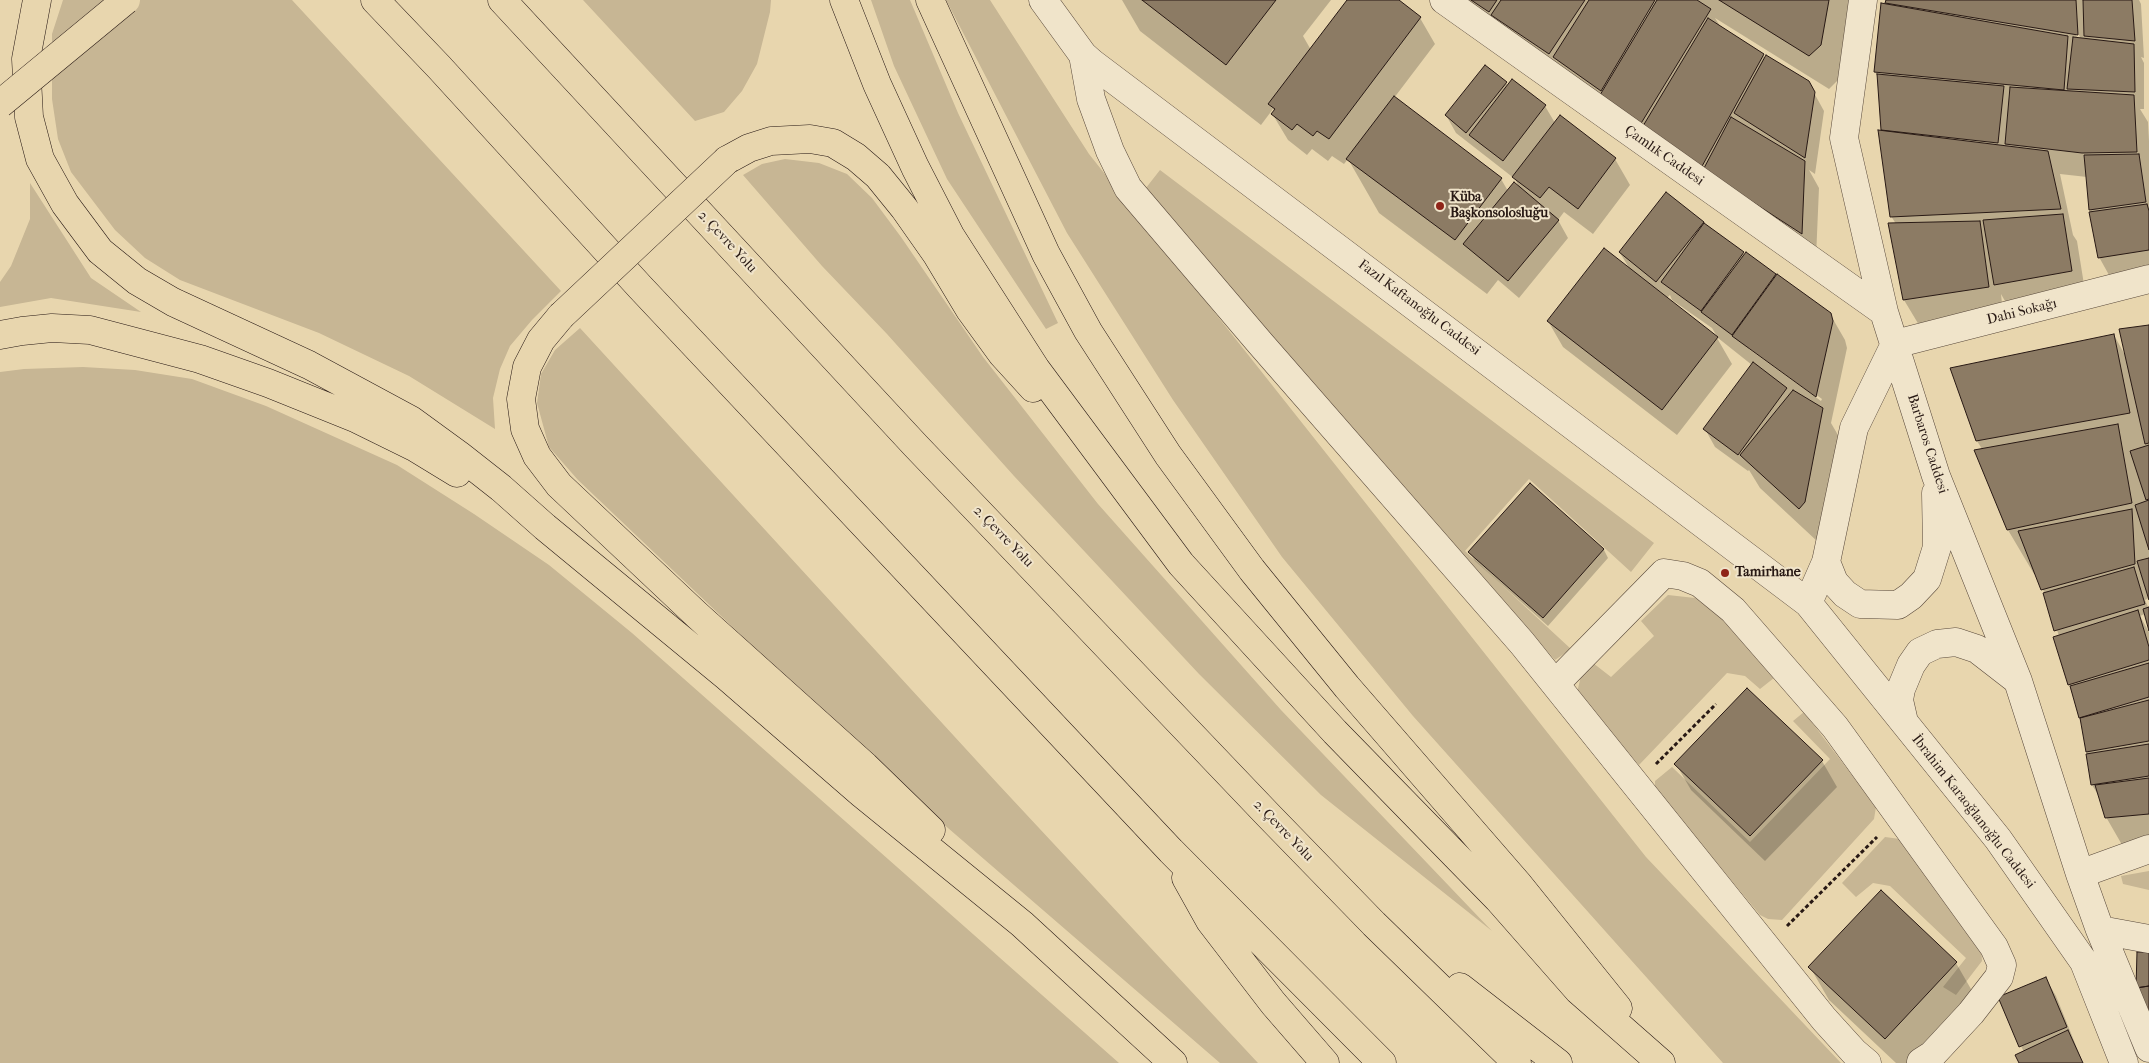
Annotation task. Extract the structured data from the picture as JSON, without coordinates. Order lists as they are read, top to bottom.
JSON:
{
  "streets": {
    "main road": ["2. Çevre Yolu"],
    "street": [
      "Çamlık Caddesi",
      "Fazıl Kaftanoğlu Caddesi",
      "Dahi Sokağı",
      "Barbaros Caddesi",
      "İbrahim Karaoğlanoğlu Caddesi"
    ]
  },
  "crossings": [
    ["Çamlık Caddesi", "Barbaros Caddesi"],
    ["Fazıl Kaftanoğlu Caddesi", "İbrahim Karaoğlanoğlu Caddesi"],
    ["Dahi Sokağı", "Barbaros Caddesi"]
  ],
  "places": ["Küba Başkonsolosluğu", "Tamirhane"]
}
